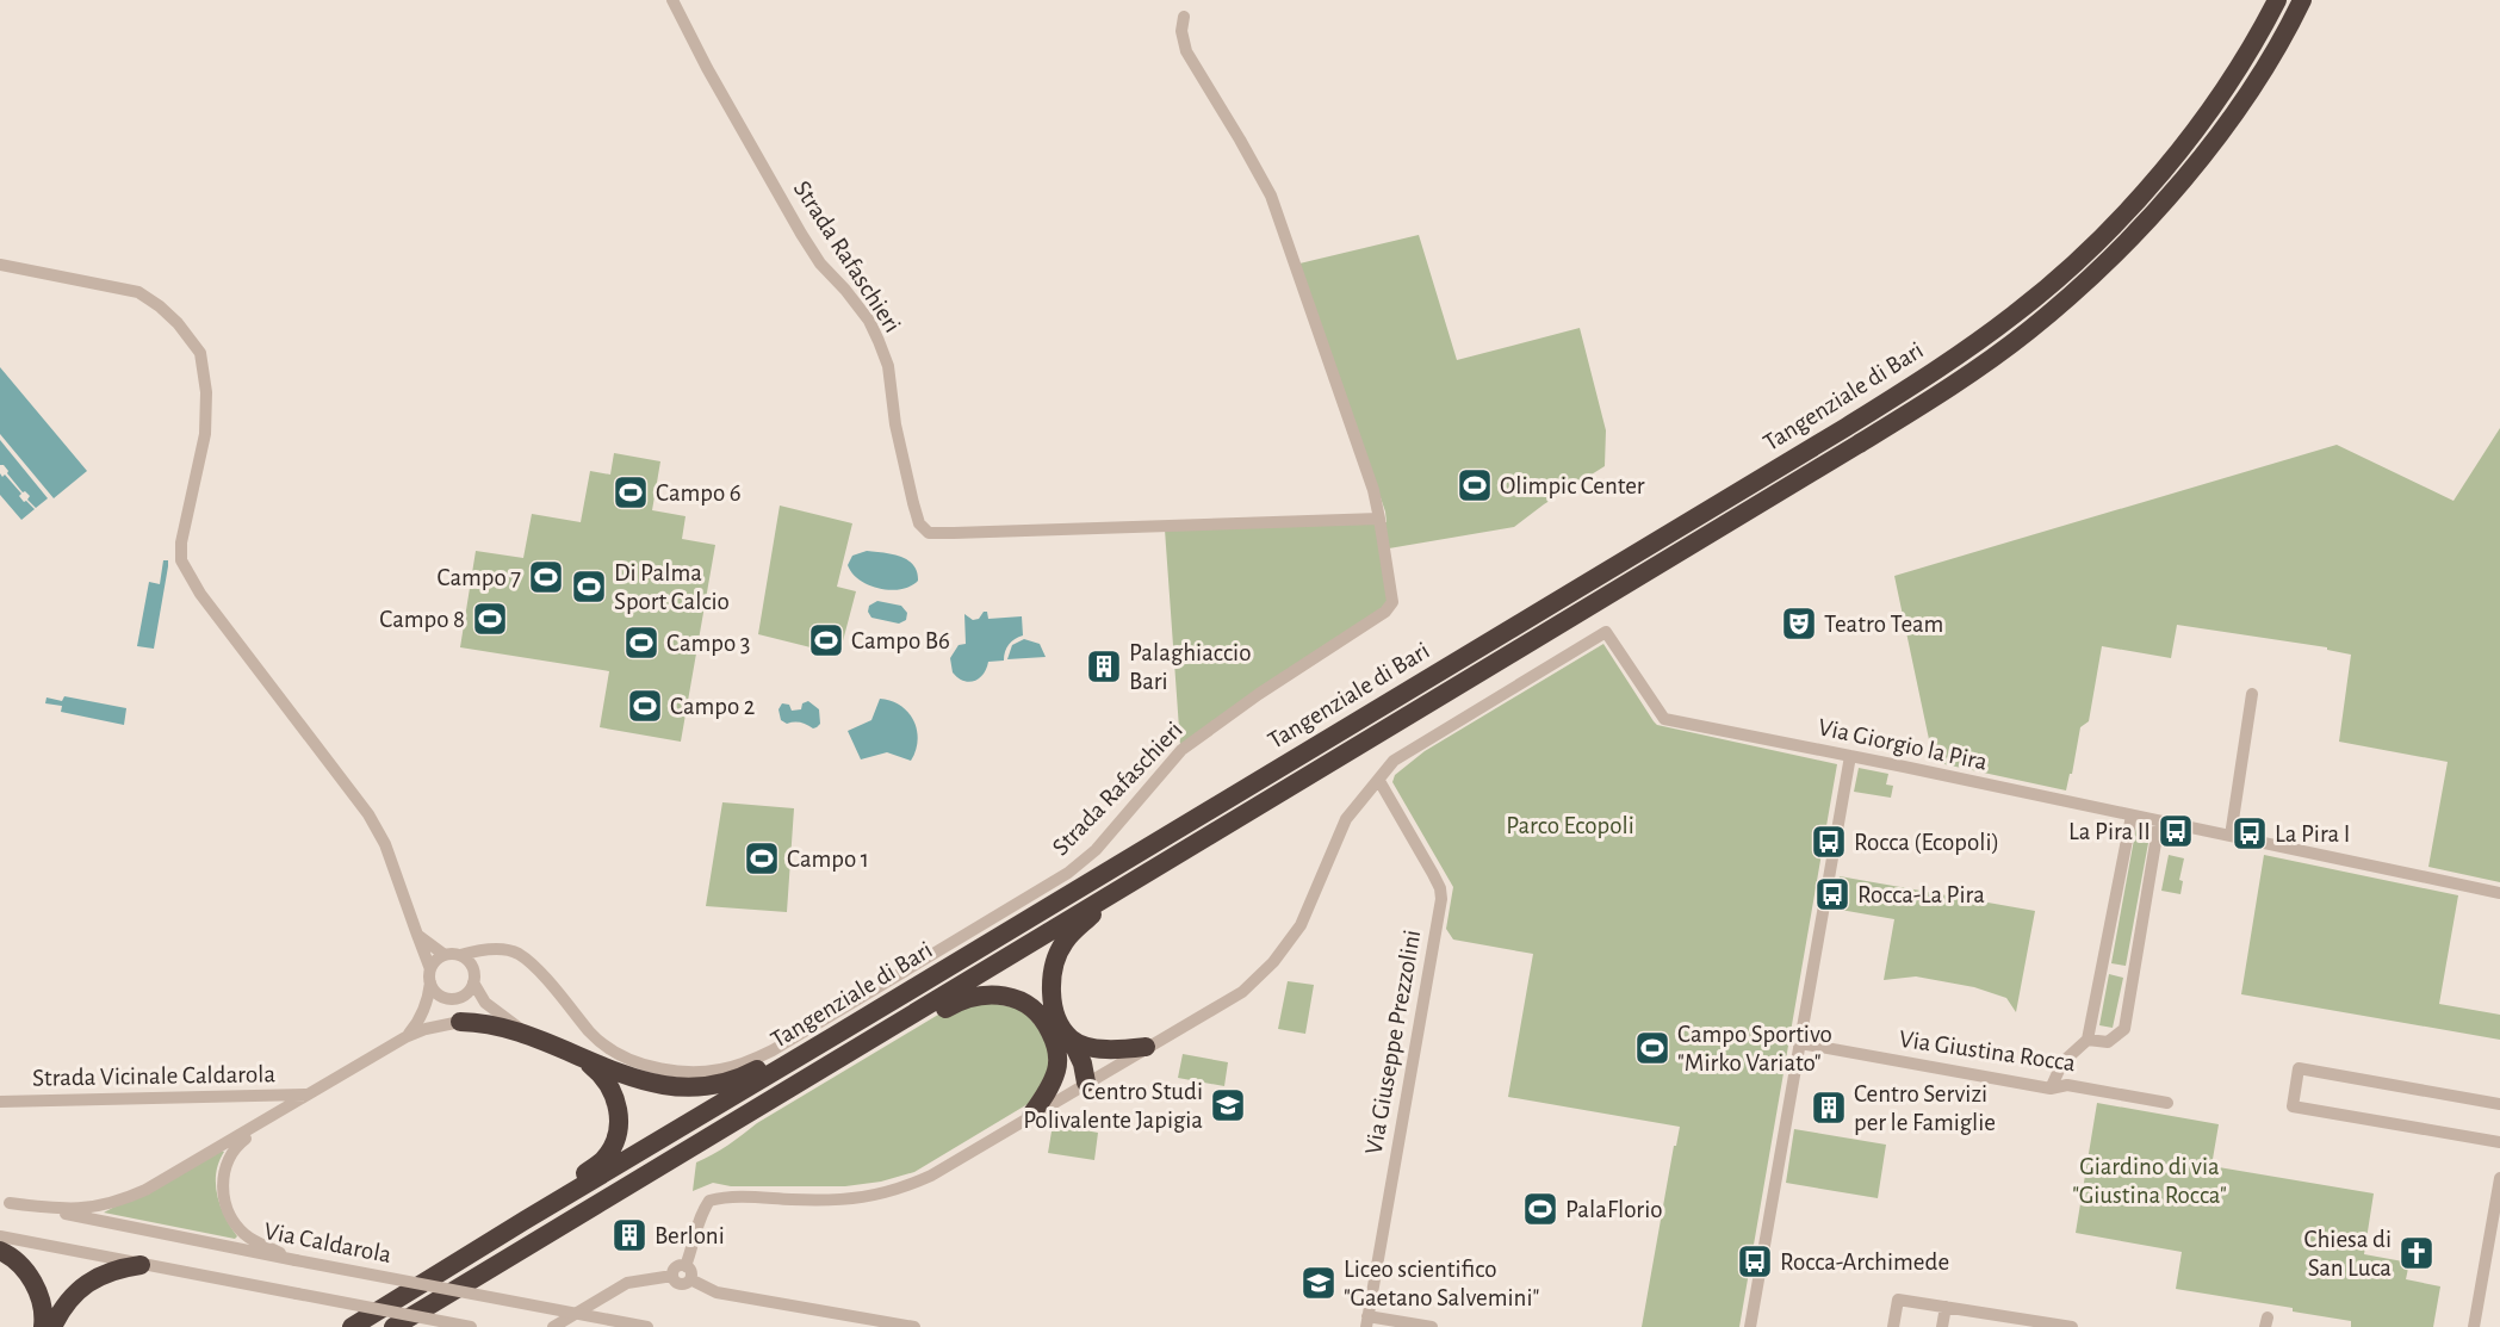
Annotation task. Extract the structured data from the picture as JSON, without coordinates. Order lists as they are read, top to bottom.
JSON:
{
  "streets": {
    "highway": ["Tangenziale di Bari"],
    "street": [
      "Strada Rafaschieri",
      "Via Giorgio la Pira",
      "Via Giuseppe Prezzolini",
      "Via Giustina Rocca",
      "Strada Vicinale Caldarola",
      "Via Caldarola"
    ]
  },
  "crossings": [
    ["Via Giorgio la Pira", "Via Giuseppe Prezzolini"]
  ],
  "parks": ["Parco Ecopoli", "Giardino di via \"Giustina Rocca\""],
  "places": {
    "sports": [
      "Olimpic Center",
      "Campo 6",
      "Campo 7",
      "Di Palma Sport Calcio",
      "Campo 8",
      "Campo B6",
      "Campo 3",
      "Campo 2",
      "Campo 1",
      "Campo Sportivo \"Mirko Variato\"",
      "PalaFlorio"
    ],
    "theatre": ["Teatro Team"],
    "building": ["Palaghiaccio Bari", "Centro Servizi per le Famiglie", "Berloni"],
    "bus stop": [
      "La Pira II",
      "La Pira I",
      "Rocca (Ecopoli)",
      "Rocca-La Pira",
      "Rocca-Archimede"
    ],
    "school or university": ["Centro Studi Polivalente Japigia", "Liceo scientifico \"Gaetano Salvemini\""],
    "church": ["Chiesa di San Luca"]
  }
}
